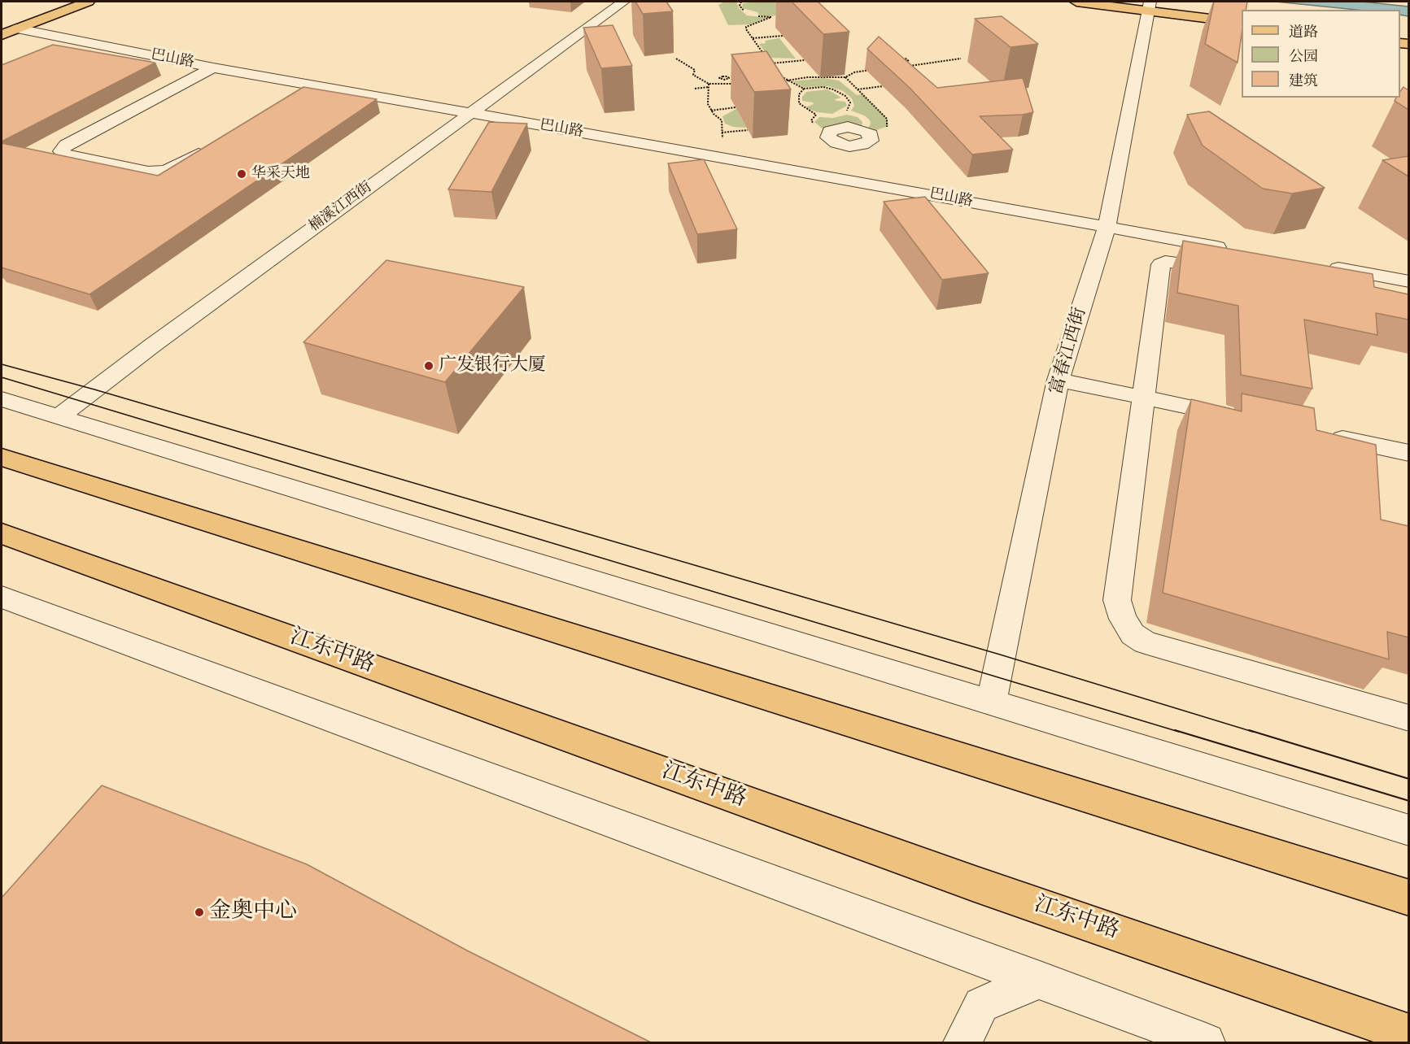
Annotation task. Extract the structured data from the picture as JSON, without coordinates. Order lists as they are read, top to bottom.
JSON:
{
  "streets": {
    "main road": ["江东中路"],
    "street": ["巴山路", "楠溪江西街", "富春江西街"]
  },
  "crossings": [
    ["巴山路", "楠溪江西街"],
    ["巴山路", "富春江西街"]
  ],
  "places": ["华采天地", "广发银行大厦", "金奥中心"],
  "legend": ["道路", "公园", "建筑"]
}
